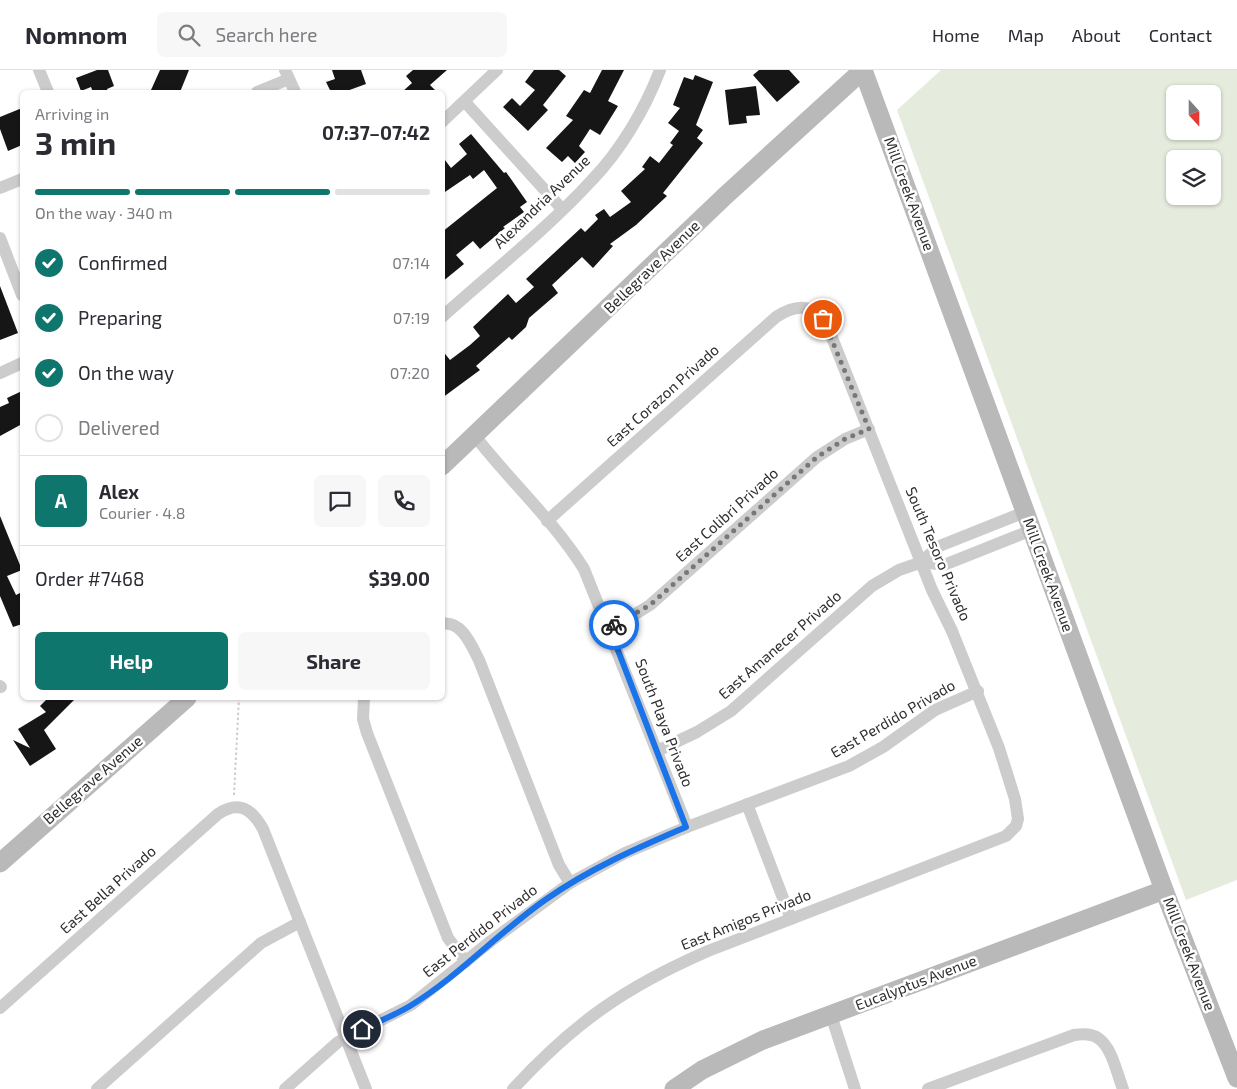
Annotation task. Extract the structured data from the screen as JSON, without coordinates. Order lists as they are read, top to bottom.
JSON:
{
  "streets": {
    "street": [
      "Mill Creek Avenue",
      "Alexandria Avenue",
      "Bellegrave Avenue",
      "East Corazon Privado",
      "East Colibri Privado",
      "South Tesoro Privado",
      "East Amanecer Privado",
      "East Perdido Privado",
      "South Playa Privado",
      "East Bella Privado",
      "East Amigos Privado",
      "Eucalyptus Avenue"
    ]
  },
  "crossings": [
    ["Mill Creek Avenue", "Bellegrave Avenue"],
    ["Mill Creek Avenue", "East Amanecer Privado"],
    ["Mill Creek Avenue", "Eucalyptus Avenue"],
    ["Bellegrave Avenue", "South Playa Privado"],
    ["East Corazon Privado", "South Tesoro Privado"],
    ["East Corazon Privado", "South Playa Privado"],
    ["East Colibri Privado", "South Tesoro Privado"],
    ["East Colibri Privado", "South Playa Privado"],
    ["South Tesoro Privado", "East Amanecer Privado"],
    ["South Tesoro Privado", "East Perdido Privado"],
    ["South Tesoro Privado", "East Amigos Privado"],
    ["East Amanecer Privado", "South Playa Privado"],
    ["East Perdido Privado", "South Playa Privado"]
  ],
  "north": "bottom",
  "page": {
    "header": "Nomnom",
    "search": "Search here",
    "nav": [
      "Home",
      "Map",
      "About",
      "Contact"
    ],
    "heading": ["3 min", "Arriving in", "07:37–07:42"],
    "panel": [
      "Alex",
      "Courier · 4.8",
      "Order #7468",
      "$39.00"
    ],
    "bar": "On the way · 340 m",
    "list": [
      ["Confirmed", "07:14"],
      ["Preparing", "07:19"],
      ["On the way", "07:20"],
      "Delivered"
    ],
    "round": "A",
    "buttons": ["Help", "Share"]
  }
}
